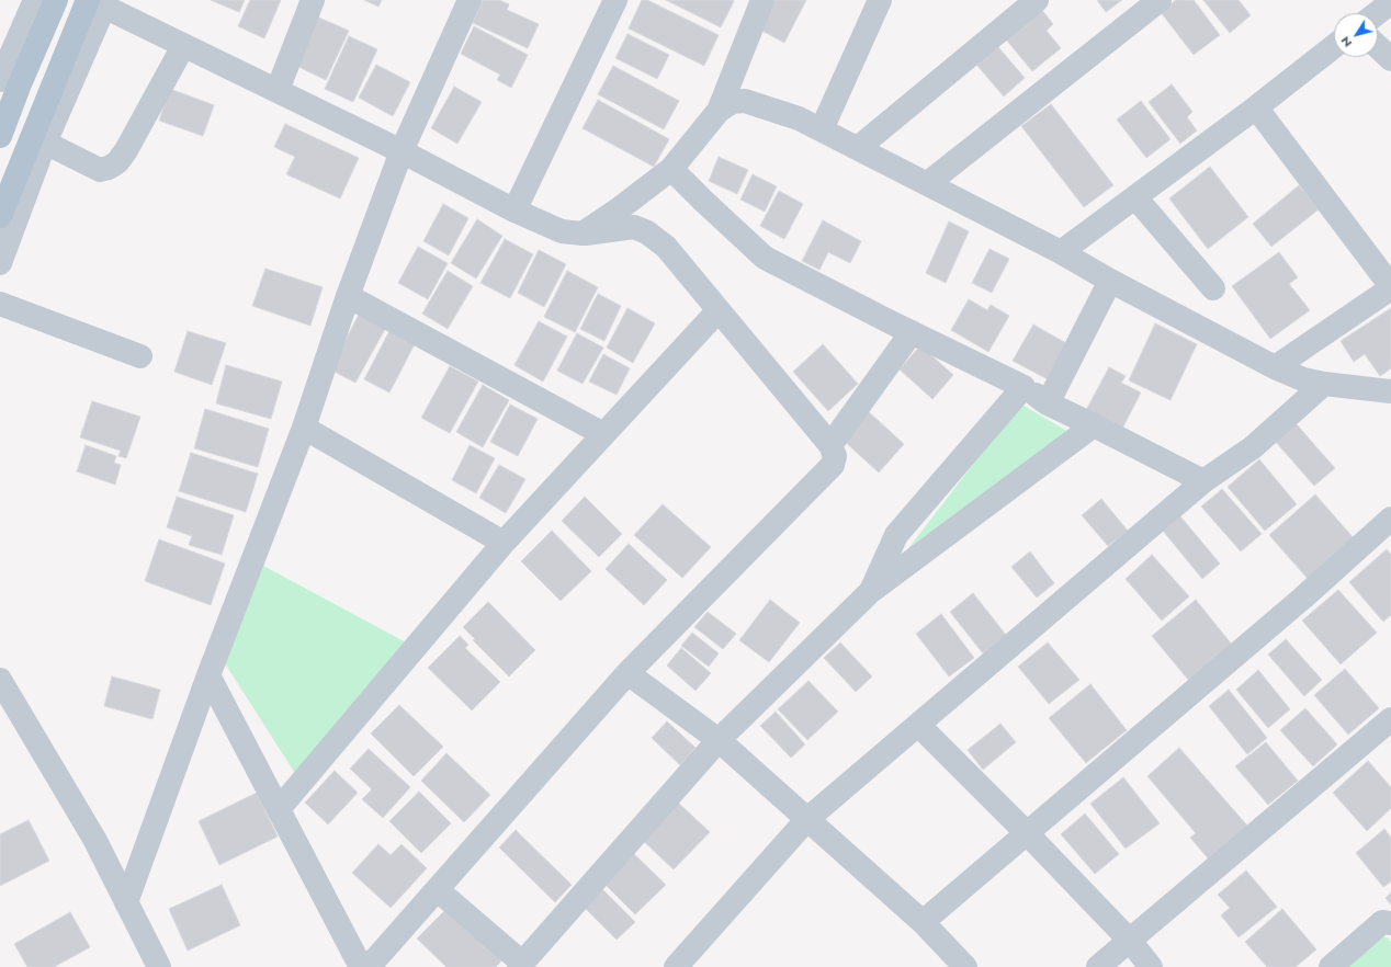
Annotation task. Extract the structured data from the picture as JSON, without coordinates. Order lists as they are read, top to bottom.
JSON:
{
  "north": "bottom left"
}
